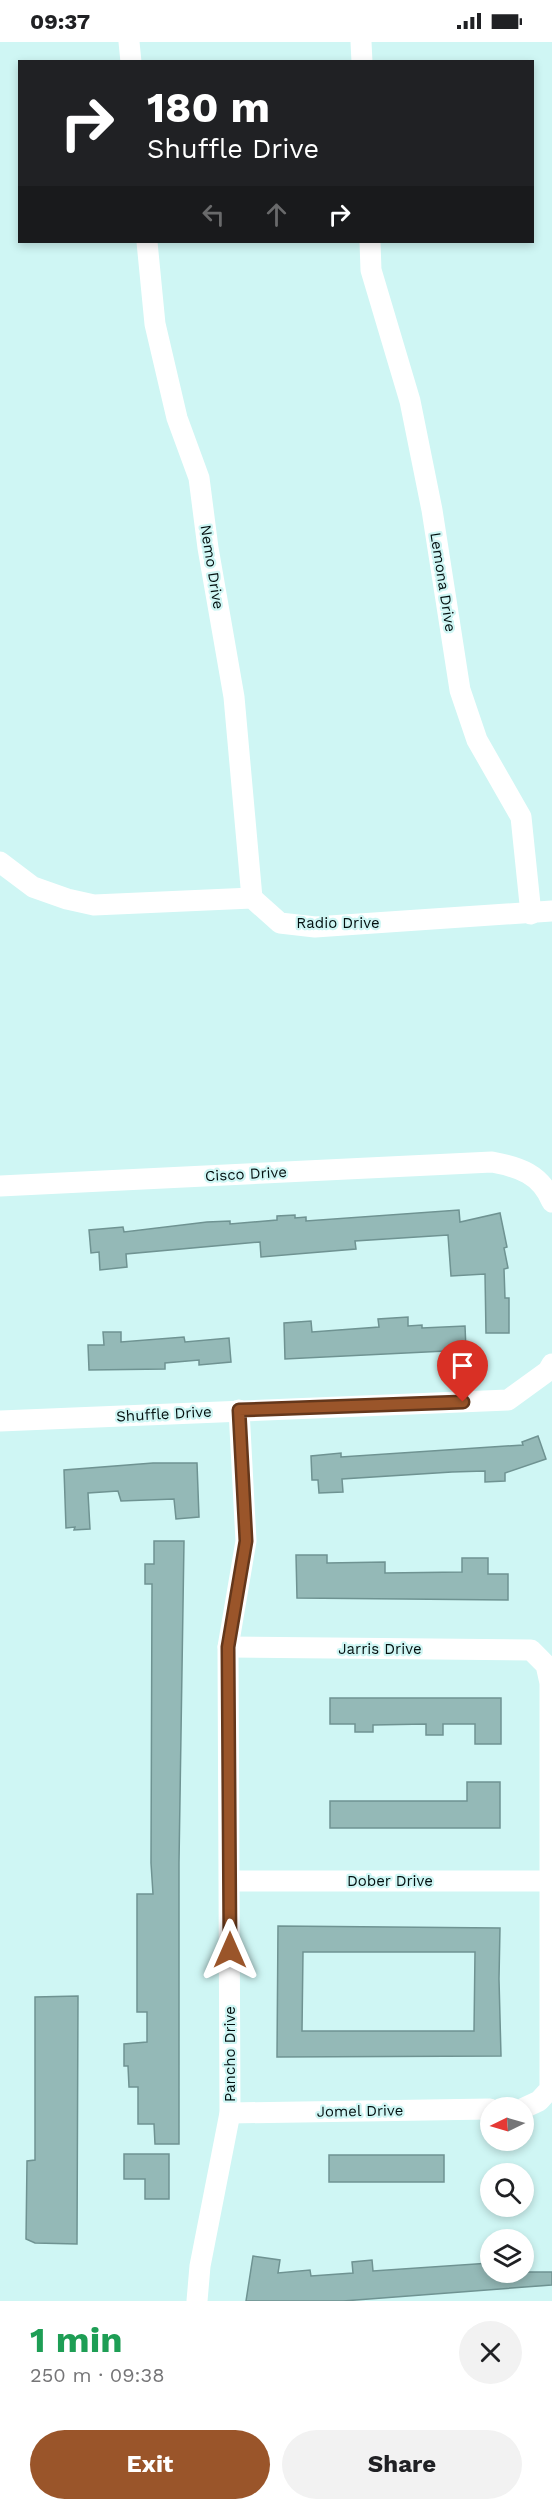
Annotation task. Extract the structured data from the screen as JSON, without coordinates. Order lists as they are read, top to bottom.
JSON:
{
  "streets": {
    "street": [
      "Nemo Drive",
      "Lemona Drive",
      "Radio Drive",
      "Cisco Drive",
      "Shuffle Drive",
      "Jarris Drive",
      "Dober Drive",
      "Pancho Drive",
      "Jomel Drive"
    ]
  },
  "crossings": [
    ["Nemo Drive", "Radio Drive"],
    ["Lemona Drive", "Radio Drive"],
    ["Shuffle Drive", "Pancho Drive"],
    ["Jarris Drive", "Dober Drive"],
    ["Jarris Drive", "Pancho Drive"],
    ["Dober Drive", "Pancho Drive"],
    ["Pancho Drive", "Jomel Drive"]
  ],
  "north": "left",
  "page": {
    "status": "09:37",
    "turn": ["180 m", "Shuffle Drive"],
    "heading": ["1 min", "250 m · 09:38"],
    "buttons": ["Exit", "Share"]
  }
}
